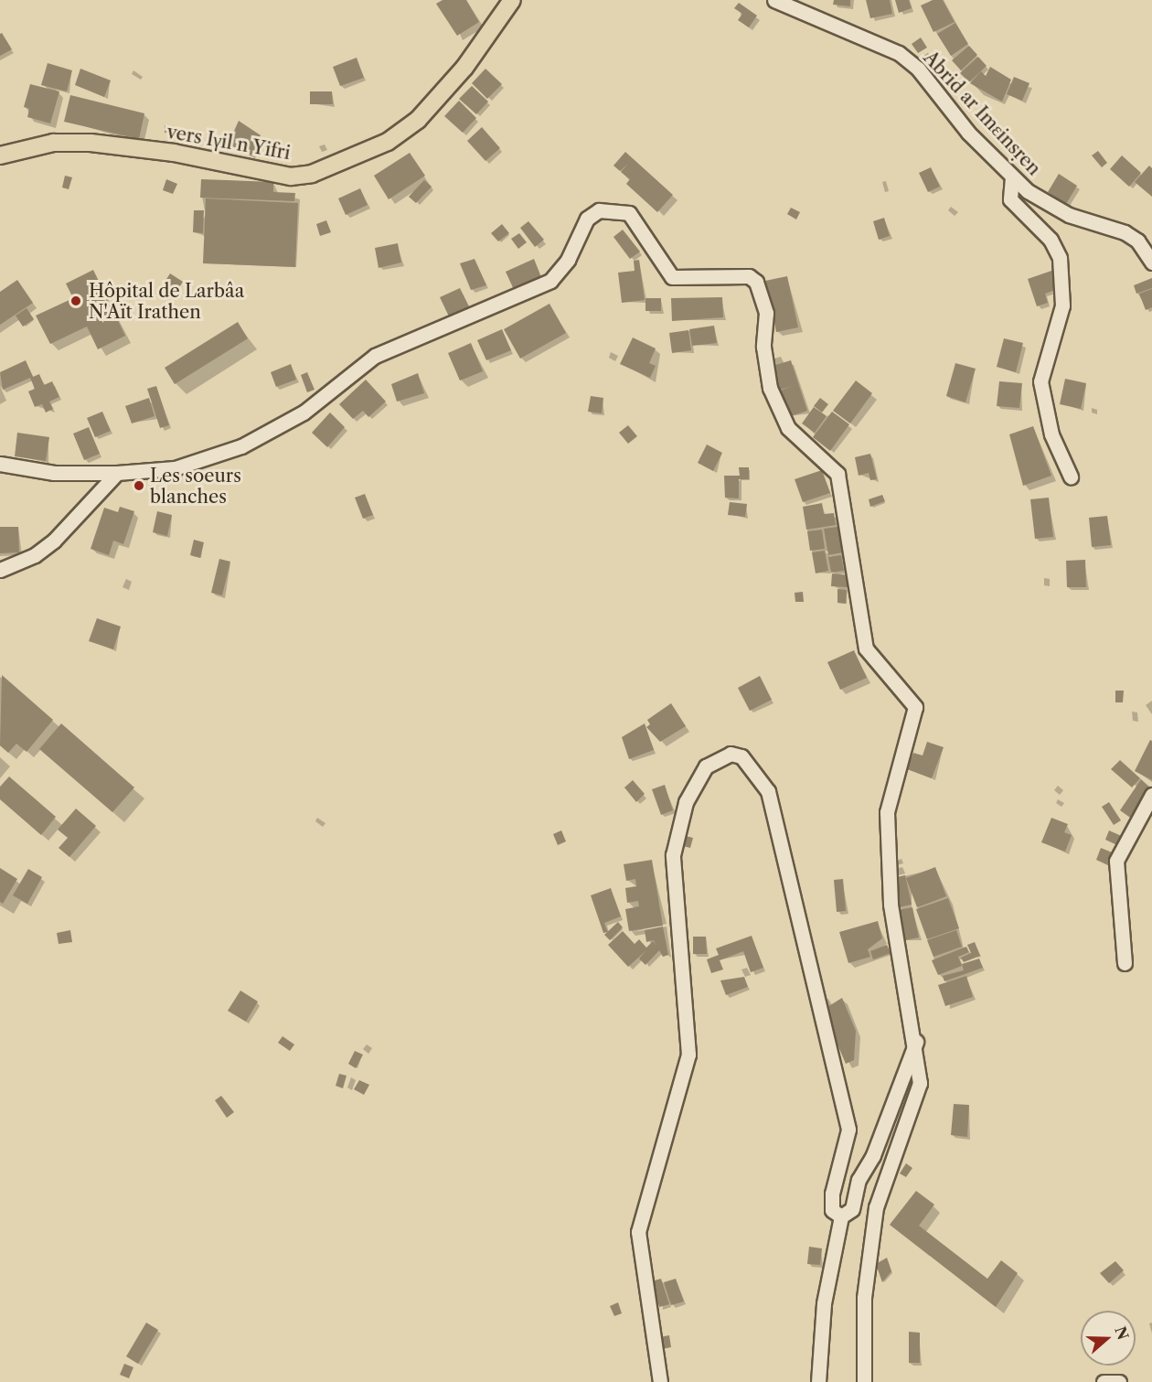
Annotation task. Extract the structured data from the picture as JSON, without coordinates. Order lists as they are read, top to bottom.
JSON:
{
  "streets": {
    "main road": ["vers Iγil n Yifri"],
    "street": ["Abrid ar Imɛinsṛen"]
  },
  "places": ["Hôpital de Larbâa N'Aït Irathen", "Les soeurs blanches"],
  "north": "right"
}
